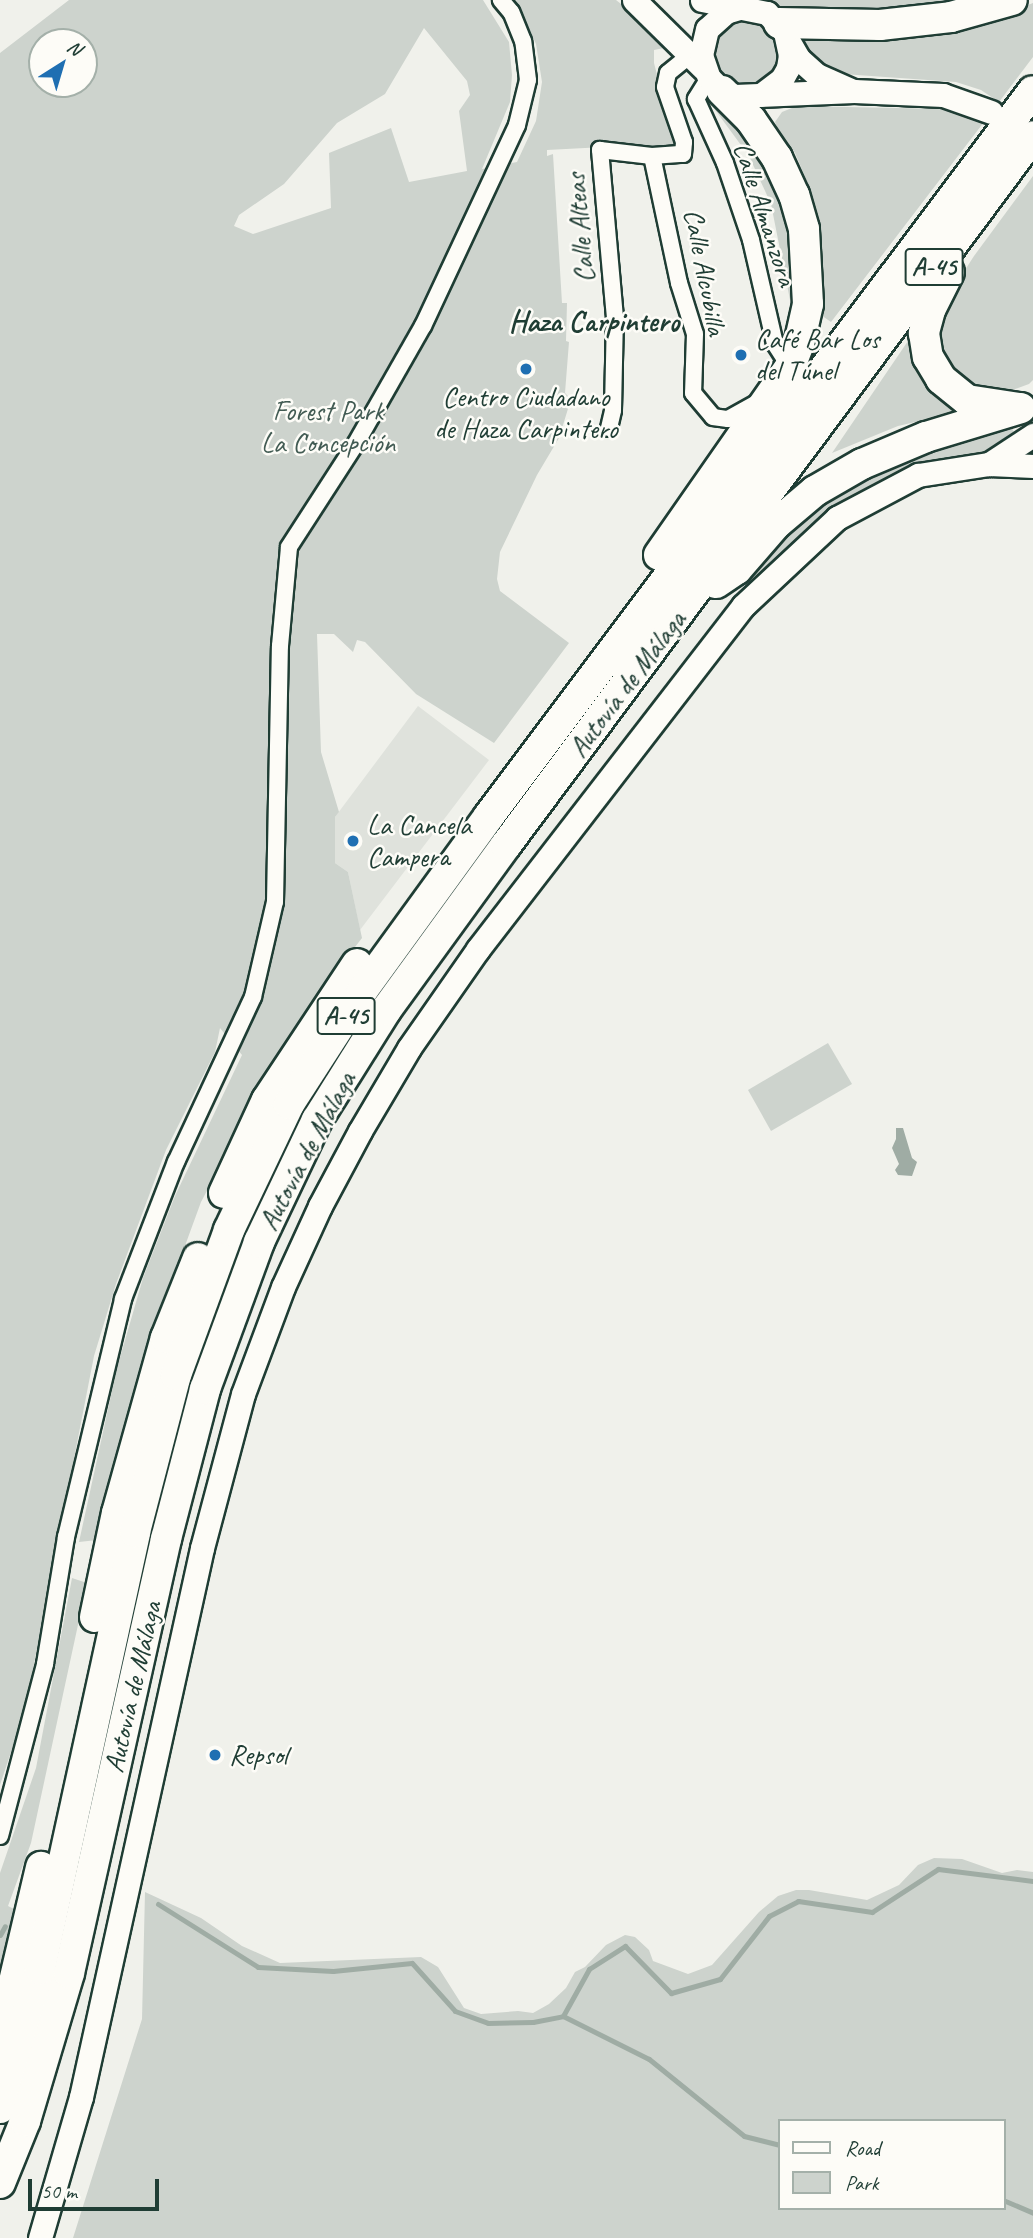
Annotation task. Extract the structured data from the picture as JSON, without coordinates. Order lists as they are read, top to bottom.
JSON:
{
  "streets": {
    "highway": ["A-45", "Autovía de Málaga"],
    "street": ["Calle Almanzora", "Calle Alteas", "Calle Alcubilla"]
  },
  "crossings": [
    ["Calle Alteas", "Calle Alcubilla"]
  ],
  "districts": ["Haza Carpintero"],
  "parks": ["Forest Park La Concepción"],
  "places": [
    "Café Bar Los del Túnel",
    "Centro Ciudadano de Haza Carpintero",
    "La Cancela Campera",
    "Repsol"
  ],
  "legend": ["Road", "Park"],
  "scale_bar": "50 m",
  "north": "top right"
}
